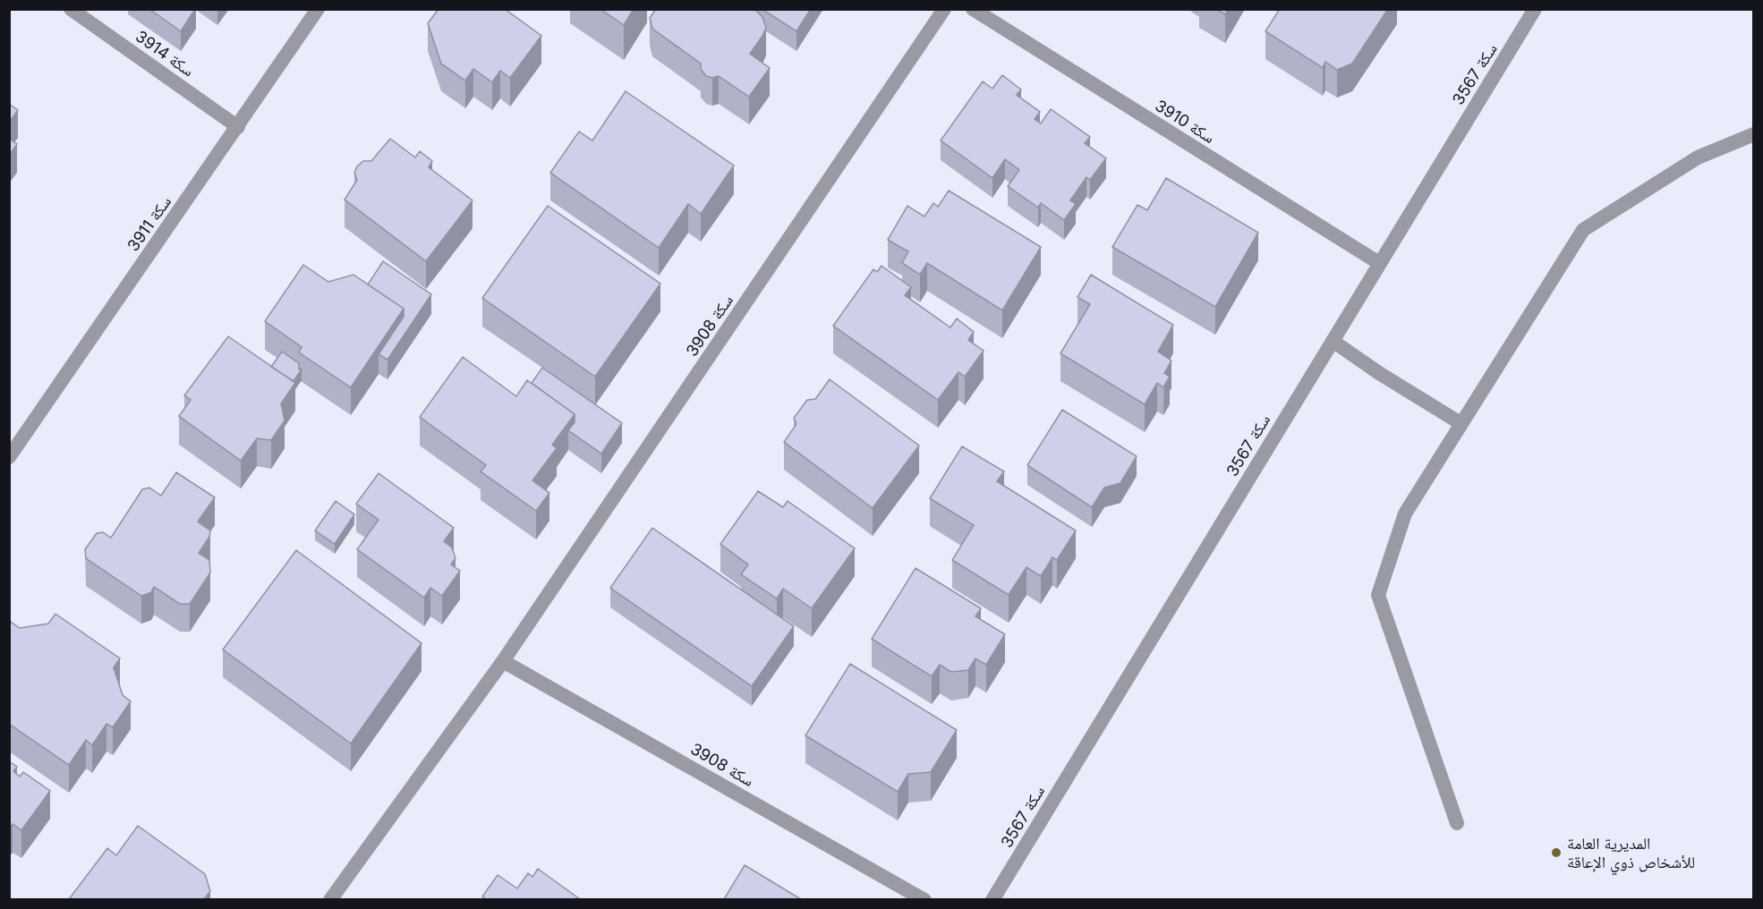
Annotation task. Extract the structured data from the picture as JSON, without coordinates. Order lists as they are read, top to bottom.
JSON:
{
  "streets": {
    "street": [
      "سكة 3914",
      "سكة 3567",
      "سكة 3910",
      "سكة 3911",
      "سكة 3908"
    ]
  },
  "crossings": [
    ["سكة 3914", "سكة 3911"],
    ["سكة 3567", "سكة 3910"]
  ],
  "places": ["المديرية العامة للأشخاص ذوي الإعاقة"]
}
